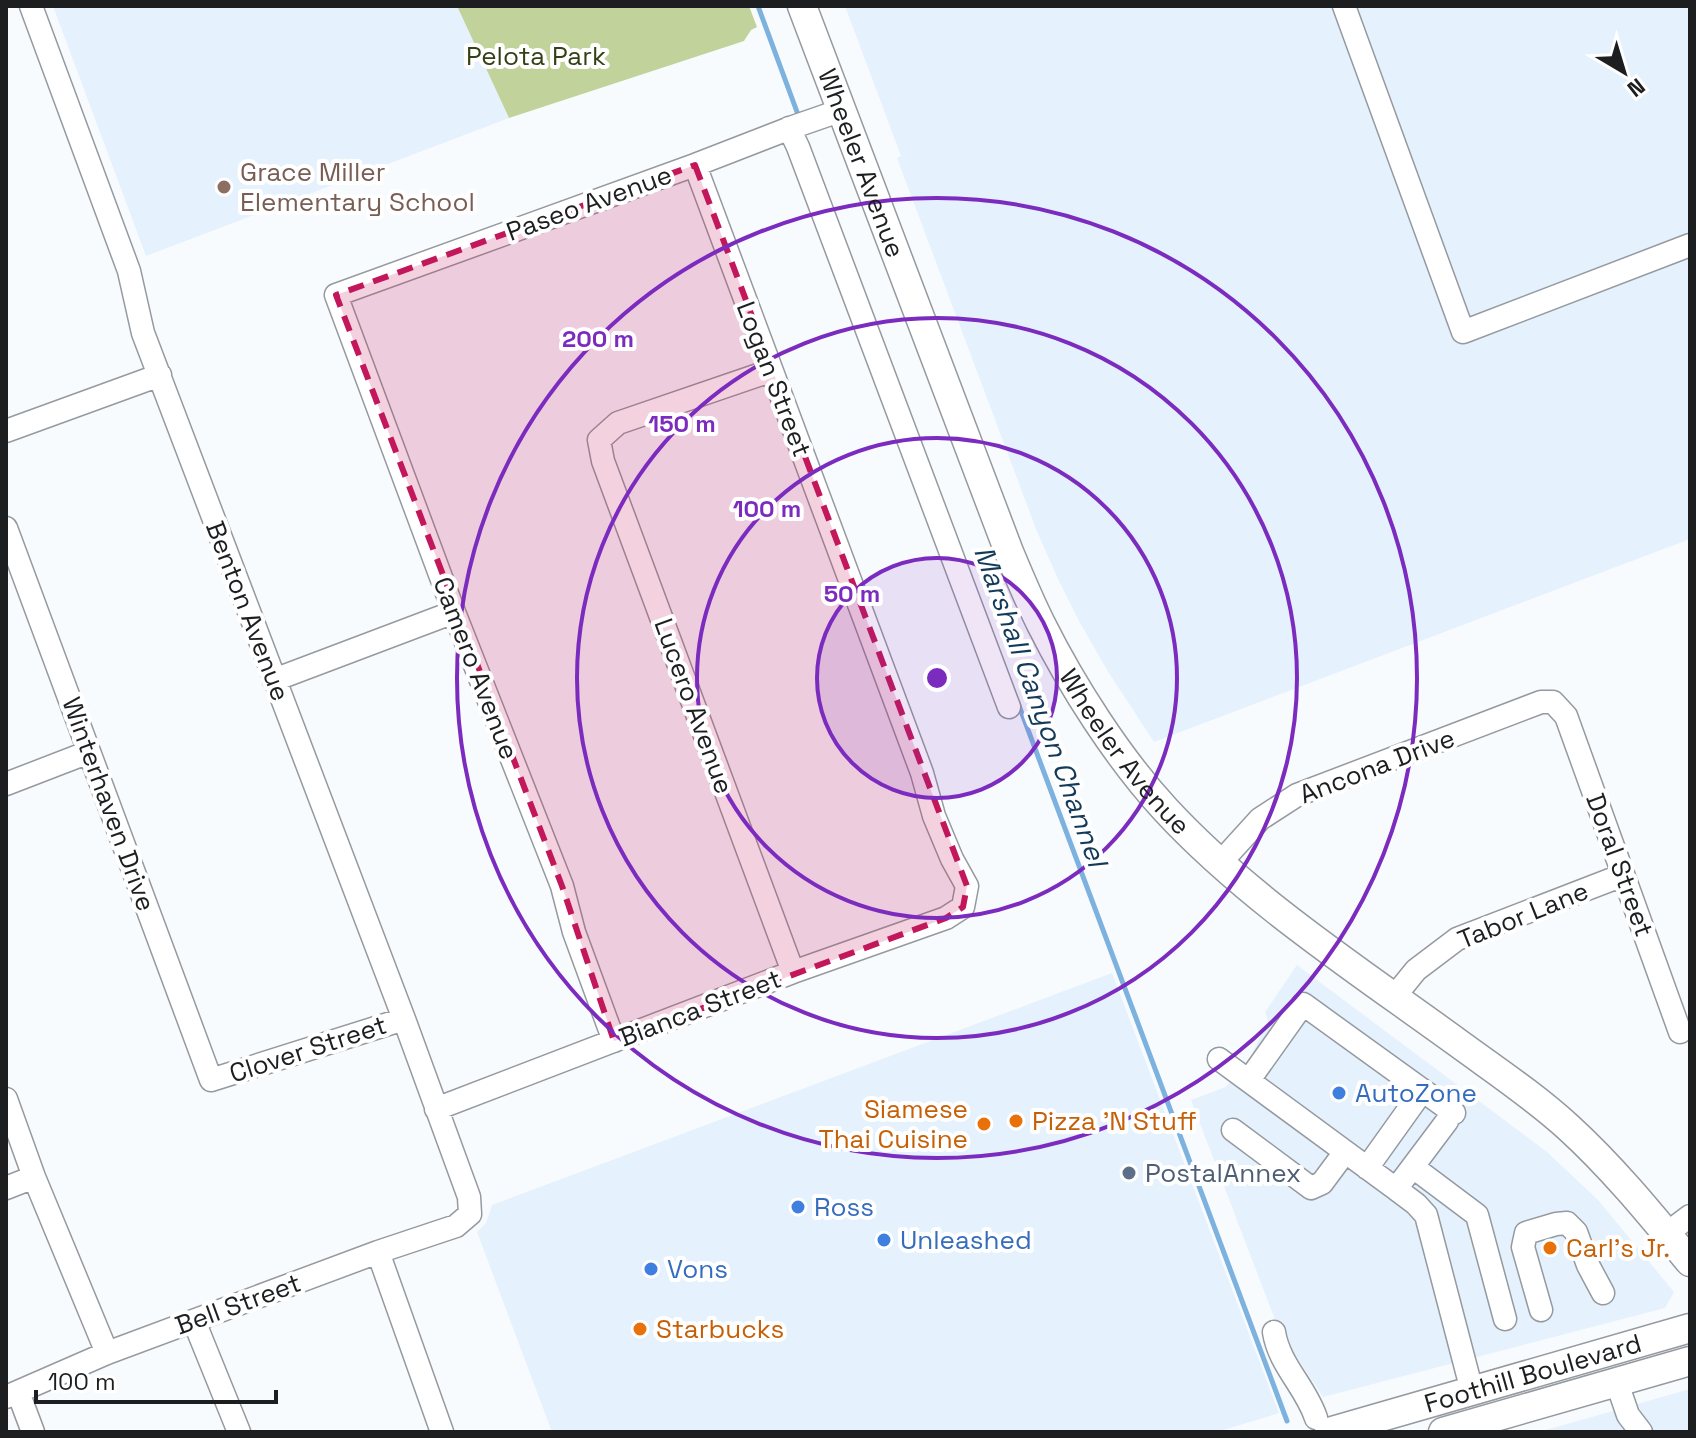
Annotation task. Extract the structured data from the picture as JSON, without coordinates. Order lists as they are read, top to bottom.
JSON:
{
  "streets": {
    "main road": ["Wheeler Avenue", "Foothill Boulevard"],
    "street": [
      "Paseo Avenue",
      "Logan Street",
      "Benton Avenue",
      "Camero Avenue",
      "Lucero Avenue",
      "Ancona Drive",
      "Winterhaven Drive",
      "Doral Street",
      "Tabor Lane",
      "Bianca Street",
      "Clover Street",
      "Bell Street"
    ]
  },
  "crossings": [
    ["Wheeler Avenue", "Paseo Avenue"],
    ["Wheeler Avenue", "Ancona Drive"],
    ["Wheeler Avenue", "Tabor Lane"],
    ["Paseo Avenue", "Logan Street"],
    ["Paseo Avenue", "Camero Avenue"],
    ["Logan Street", "Lucero Avenue"],
    ["Logan Street", "Bianca Street"],
    ["Benton Avenue", "Bianca Street"],
    ["Benton Avenue", "Clover Street"],
    ["Benton Avenue", "Bell Street"],
    ["Camero Avenue", "Bianca Street"],
    ["Lucero Avenue", "Bianca Street"],
    ["Ancona Drive", "Doral Street"],
    ["Winterhaven Drive", "Clover Street"],
    ["Doral Street", "Tabor Lane"]
  ],
  "water": ["Marshall Canyon Channel"],
  "parks": ["Pelota Park"],
  "places": [
    "Grace Miller Elementary School",
    "AutoZone",
    "Pizza 'N Stuff",
    "Siamese Thai Cuisine",
    "PostalAnnex",
    "Ross",
    "Unleashed",
    "Carl's Jr.",
    "Vons",
    "Starbucks"
  ],
  "scale_bar": "100 m",
  "north": "bottom right",
  "rings": [
    "200 m",
    "150 m",
    "100 m",
    "50 m"
  ]
}
